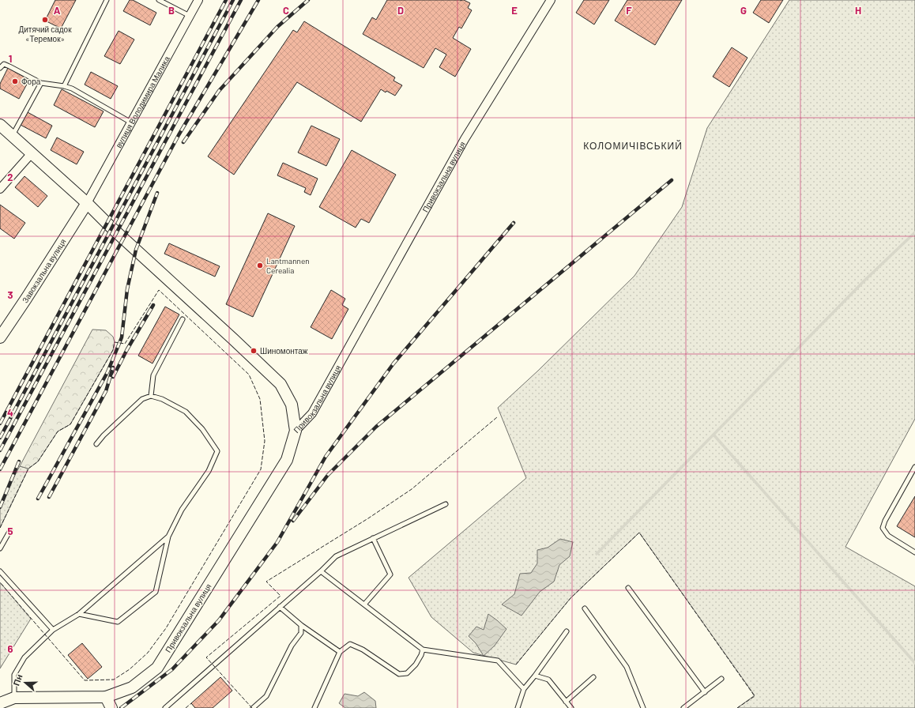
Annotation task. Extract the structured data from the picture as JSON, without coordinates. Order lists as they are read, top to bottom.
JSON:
{
  "streets": {
    "main road": ["Привокзальна вулиця", "Завокзальна вулиця"],
    "street": ["вулиця Володимира Малика"]
  },
  "crossings": [
    ["вулиця Володимира Малика", "Завокзальна вулиця"]
  ],
  "districts": ["КОЛОМИЧІВСЬКИЙ"],
  "places": [
    "Дитячий садок «Теремок»",
    "Фора",
    "Lantmannen Cerealia",
    "Шиномонтаж"
  ],
  "north": "left",
  "grid": {
    "columns": [
      "A",
      "B",
      "C",
      "D",
      "E",
      "F",
      "G",
      "H"
    ],
    "rows": [
      "1",
      "2",
      "3",
      "4",
      "5",
      "6"
    ]
  }
}
